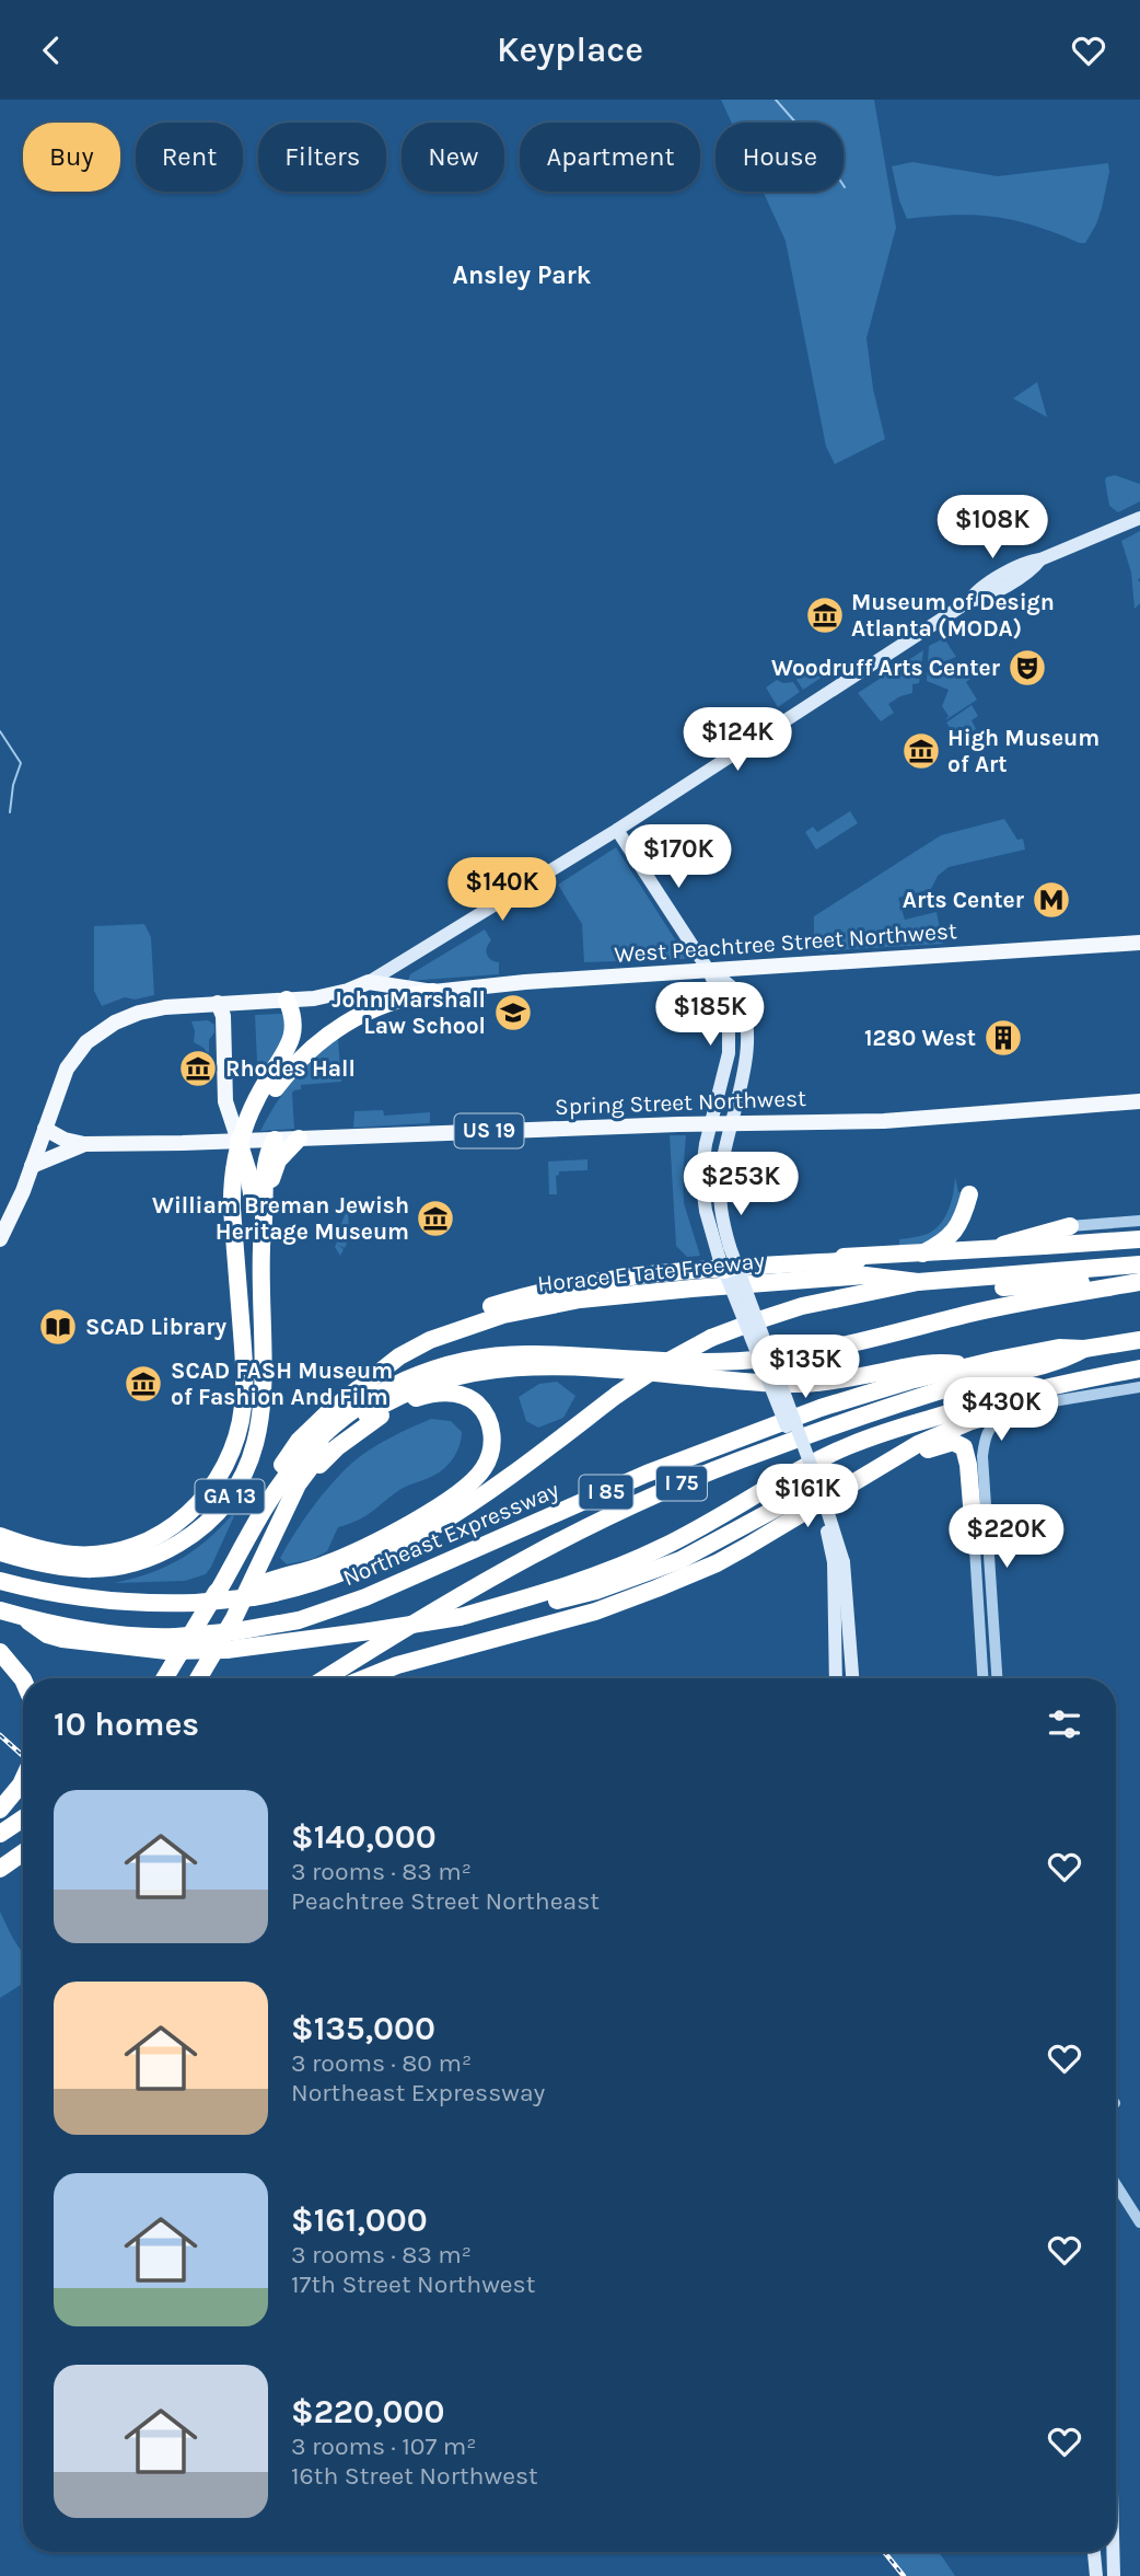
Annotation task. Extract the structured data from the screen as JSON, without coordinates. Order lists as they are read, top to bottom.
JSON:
{
  "streets": {
    "highway": [
      "Horace E Tate Freeway",
      "I 75",
      "I 85",
      "GA 13",
      "Northeast Expressway"
    ],
    "main road": ["West Peachtree Street Northwest", "Spring Street Northwest", "US 19"]
  },
  "crossings": [
    ["West Peachtree Street Northwest", "GA 13"],
    ["Horace E Tate Freeway", "Northeast Expressway"],
    ["I 75", "Northeast Expressway"]
  ],
  "districts": ["Ansley Park"],
  "places": {
    "museum": [
      "Museum of Design Atlanta (MODA)",
      "High Museum of Art",
      "Rhodes Hall",
      "William Breman Jewish Heritage Museum",
      "SCAD FASH Museum of Fashion And Film"
    ],
    "theatre": ["Woodruff Arts Center"],
    "metro station": ["Arts Center"],
    "school or university": ["John Marshall Law School"],
    "building": ["1280 West"],
    "library": ["SCAD Library"]
  },
  "page": {
    "header": "Keyplace",
    "chip": [
      "Buy",
      "Rent",
      "Filters",
      "New",
      "Apartment",
      "House"
    ],
    "price": [
      "$108K",
      "$124K",
      "$170K",
      "$140K",
      "$185K",
      "$253K",
      "$135K",
      "$430K",
      "$161K",
      "$220K"
    ],
    "heading": "10 homes",
    "list": [
      {
        "name": "$140,000",
        "note": "3 rooms · 83 m² · Peachtree Street Northeast"
      },
      {
        "name": "$135,000",
        "note": "3 rooms · 80 m² · Northeast Expressway"
      },
      {
        "name": "$161,000",
        "note": "3 rooms · 83 m² · 17th Street Northwest"
      },
      {
        "name": "$220,000",
        "note": "3 rooms · 107 m² · 16th Street Northwest"
      }
    ]
  }
}
